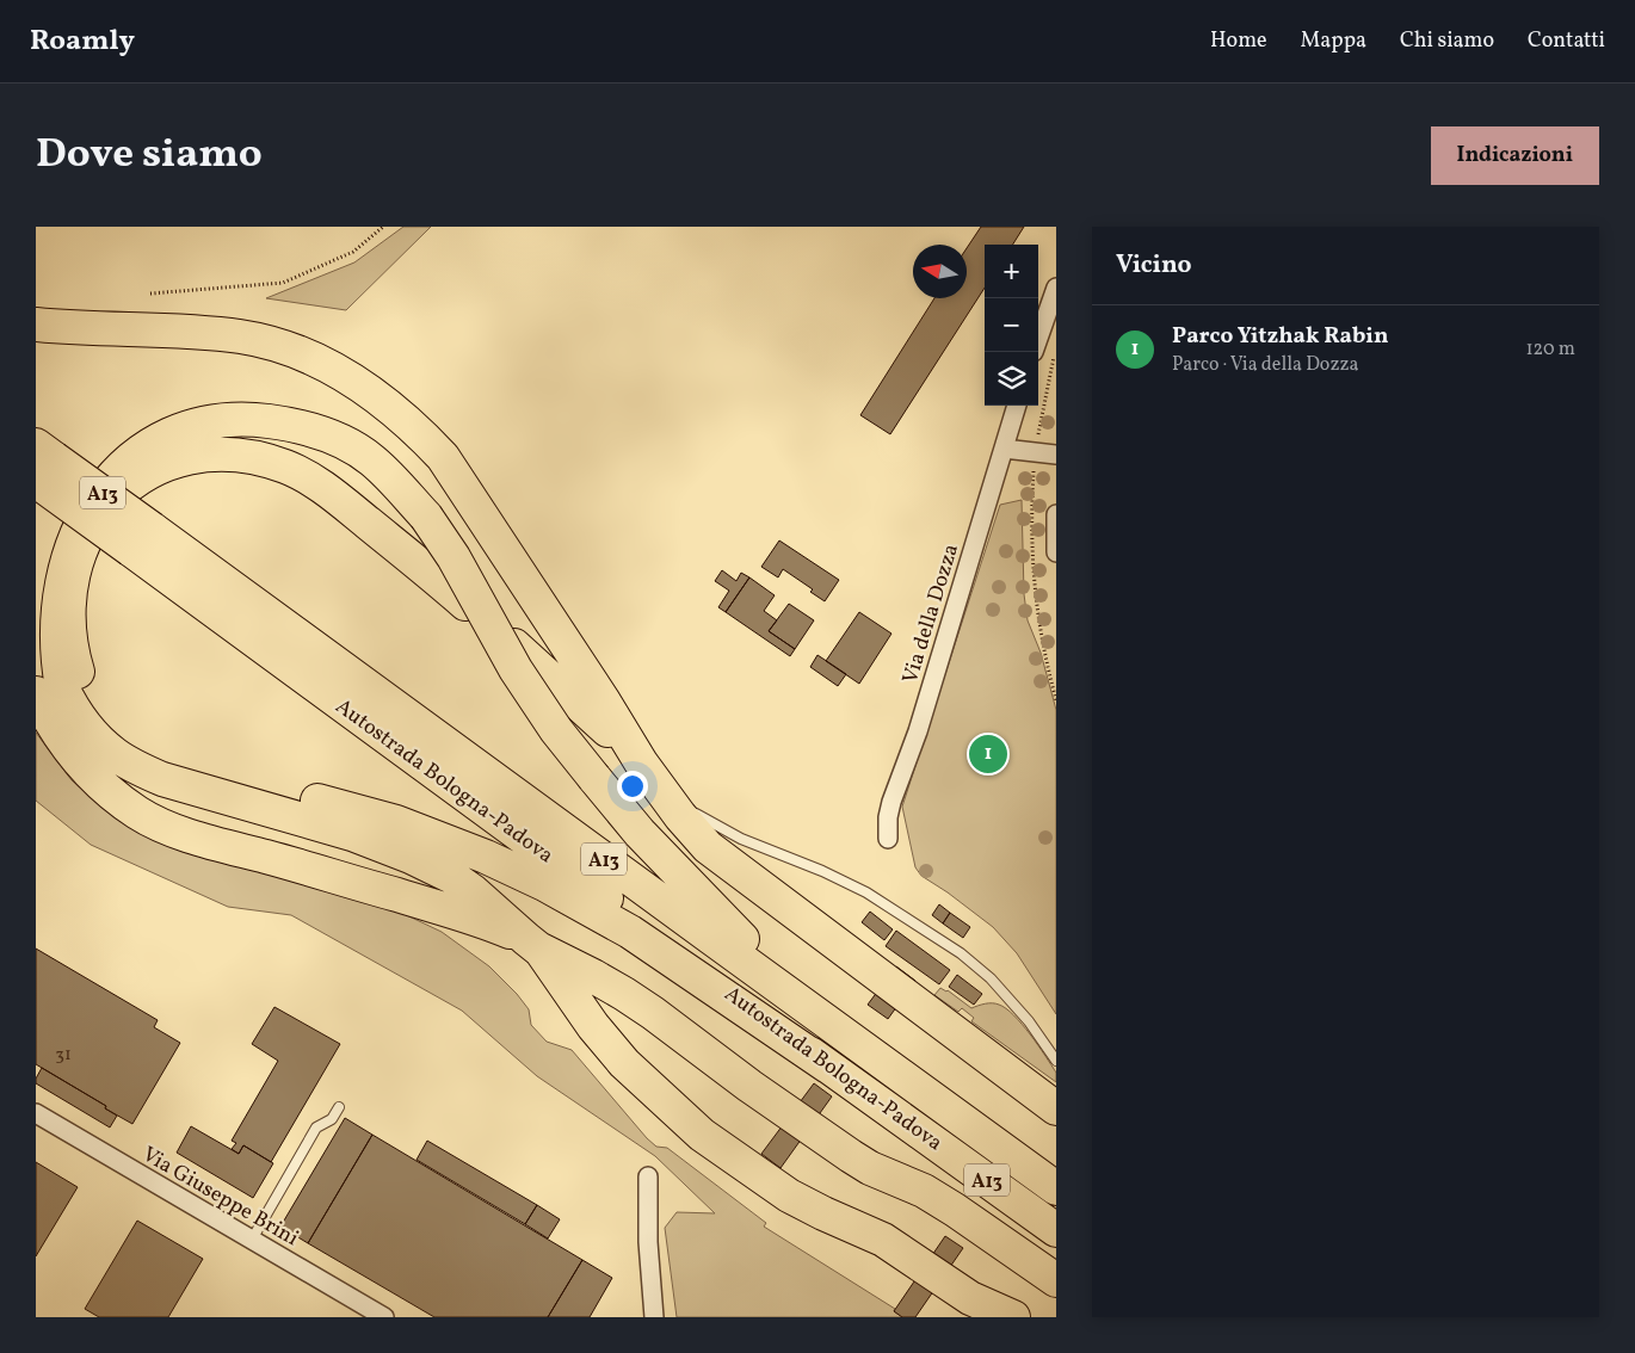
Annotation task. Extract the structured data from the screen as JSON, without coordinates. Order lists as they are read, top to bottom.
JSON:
{
  "streets": {
    "highway": ["A13", "Autostrada Bologna-Padova"],
    "street": ["Via della Dozza", "Via Giuseppe Brini"]
  },
  "house_numbers": ["31"],
  "north": "left",
  "page": {
    "header": "Roamly",
    "nav": [
      "Home",
      "Mappa",
      "Chi siamo",
      "Contatti"
    ],
    "title": "Dove siamo",
    "buttons": "Indicazioni",
    "heading": "Vicino",
    "map_buttons": ["+", "−"],
    "list": [
      {
        "mark": "1",
        "name": "Parco Yitzhak Rabin",
        "note": "Parco · Via della Dozza",
        "value": "120 m"
      }
    ],
    "pins": "1"
  }
}
